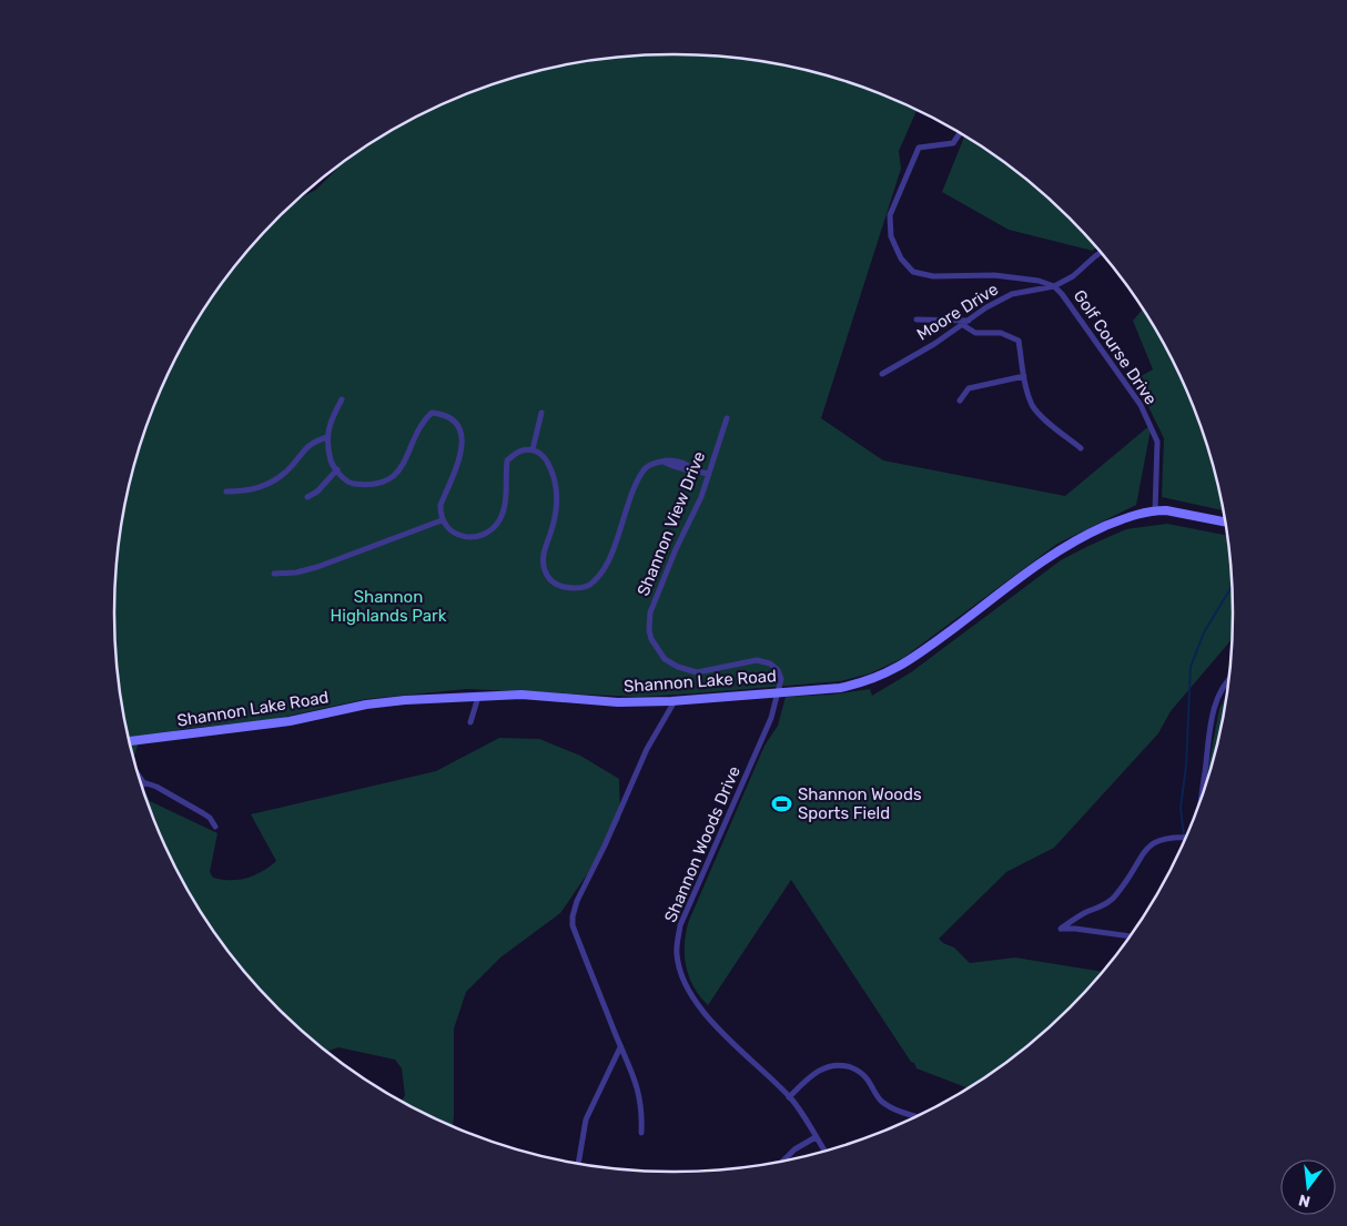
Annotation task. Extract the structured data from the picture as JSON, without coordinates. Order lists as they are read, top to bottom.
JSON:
{
  "streets": {
    "main road": ["Shannon Lake Road"],
    "street": [
      "Moore Drive",
      "Golf Course Drive",
      "Shannon View Drive",
      "Shannon Woods Drive"
    ]
  },
  "crossings": [
    ["Moore Drive", "Golf Course Drive"],
    ["Golf Course Drive", "Shannon Lake Road"],
    ["Shannon View Drive", "Shannon Lake Road"],
    ["Shannon View Drive", "Shannon Woods Drive"],
    ["Shannon Lake Road", "Shannon Woods Drive"]
  ],
  "parks": ["Shannon Highlands Park"],
  "places": {
    "sports": ["Shannon Woods Sports Field"]
  },
  "north": "bottom"
}
